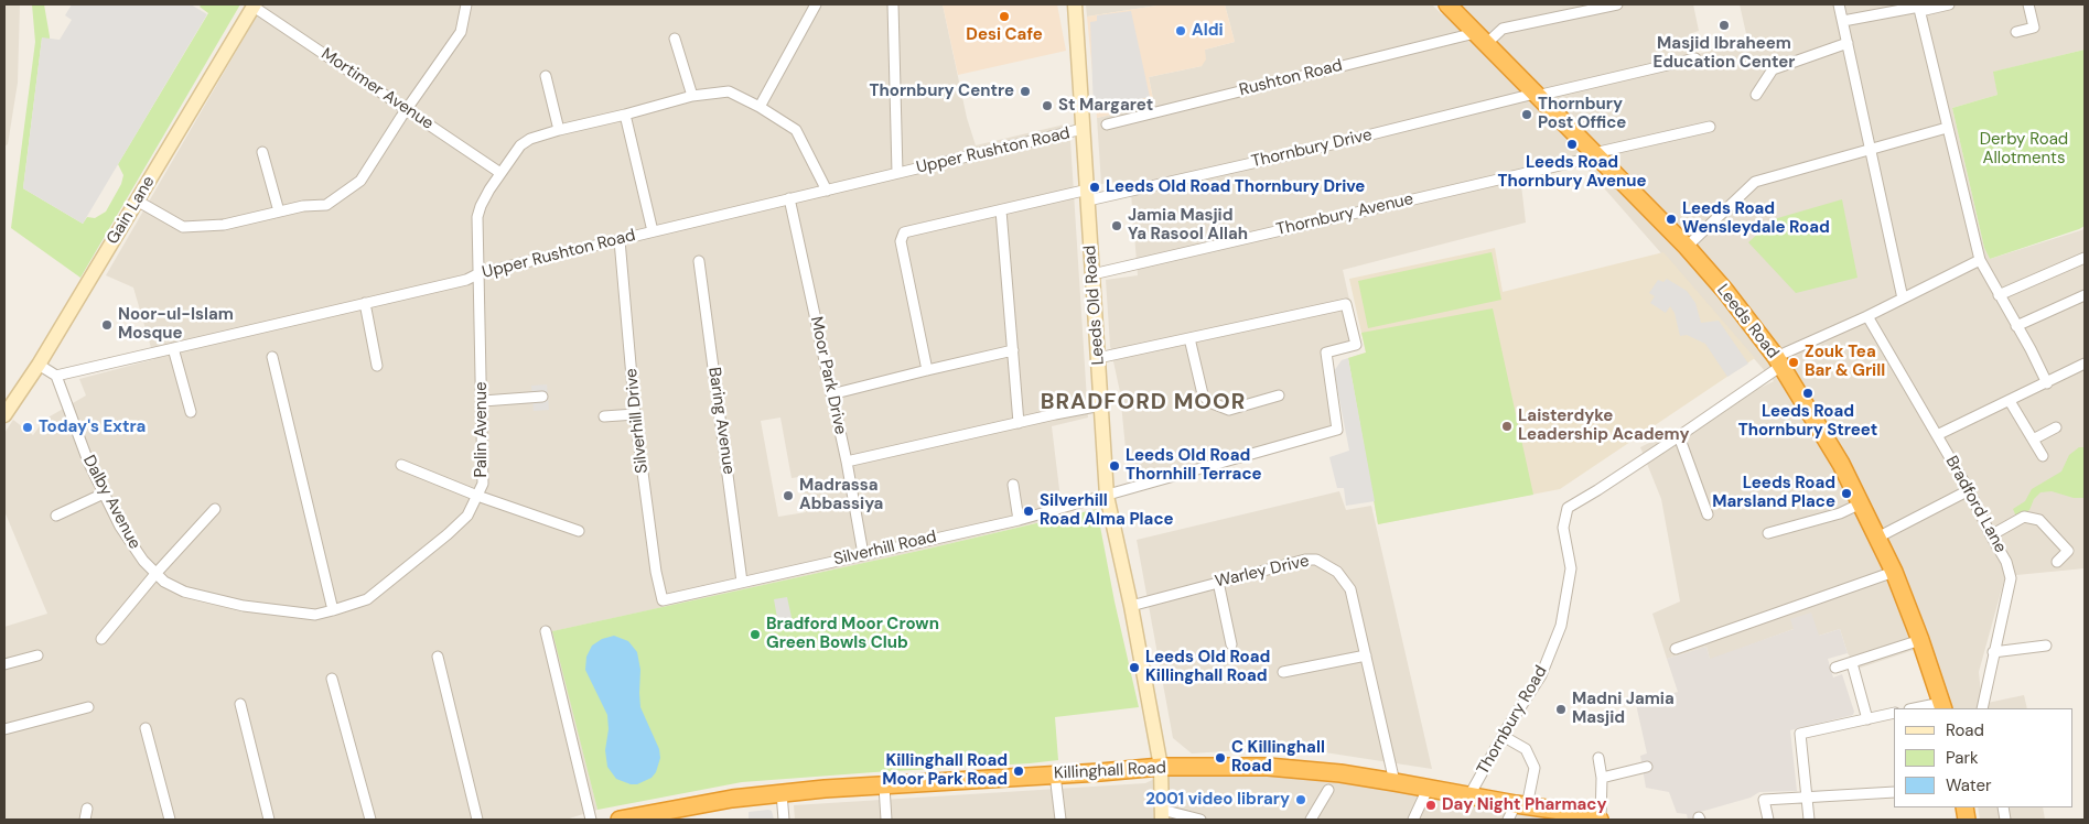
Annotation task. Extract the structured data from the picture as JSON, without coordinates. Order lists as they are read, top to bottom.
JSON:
{
  "streets": {
    "highway": ["Leeds Road", "Killinghall Road"],
    "main road": ["Gain Lane", "Leeds Old Road"],
    "street": [
      "Rushton Road",
      "Mortimer Avenue",
      "Thornbury Drive",
      "Upper Rushton Road",
      "Thornbury Avenue",
      "Moor Park Drive",
      "Silverhill Drive",
      "Baring Avenue",
      "Palin Avenue",
      "Dalby Avenue",
      "Bradford Lane",
      "Silverhill Road",
      "Warley Drive",
      "Thornbury Road"
    ]
  },
  "crossings": [
    ["Rushton Road", "Leeds Road"],
    ["Mortimer Avenue", "Gain Lane"],
    ["Mortimer Avenue", "Palin Avenue"],
    ["Thornbury Drive", "Leeds Old Road"],
    ["Thornbury Drive", "Leeds Road"],
    ["Upper Rushton Road", "Leeds Old Road"],
    ["Upper Rushton Road", "Moor Park Drive"],
    ["Upper Rushton Road", "Silverhill Drive"],
    ["Upper Rushton Road", "Palin Avenue"],
    ["Upper Rushton Road", "Dalby Avenue"],
    ["Thornbury Avenue", "Leeds Old Road"],
    ["Thornbury Avenue", "Leeds Road"],
    ["Leeds Old Road", "Silverhill Road"],
    ["Leeds Old Road", "Warley Drive"],
    ["Leeds Old Road", "Killinghall Road"],
    ["Leeds Road", "Thornbury Road"],
    ["Moor Park Drive", "Silverhill Road"],
    ["Silverhill Drive", "Silverhill Road"],
    ["Baring Avenue", "Silverhill Road"],
    ["Palin Avenue", "Dalby Avenue"],
    ["Bradford Lane", "Thornbury Road"],
    ["Warley Drive", "Killinghall Road"],
    ["Thornbury Road", "Killinghall Road"]
  ],
  "districts": ["BRADFORD MOOR"],
  "parks": ["Derby Road Allotments"],
  "places": [
    "Desi Cafe",
    "Masjid Ibraheem Education Center",
    "Aldi",
    "Thornbury Centre",
    "St Margaret",
    "Thornbury Post Office",
    "Leeds Road Thornbury Avenue",
    "Leeds Old Road Thornbury Drive",
    "Leeds Road Wensleydale Road",
    "Jamia Masjid Ya Rasool Allah",
    "Noor-ul-Islam Mosque",
    "Zouk Tea Bar & Grill",
    "Leeds Road Thornbury Street",
    "Laisterdyke Leadership Academy",
    "Today's Extra",
    "Leeds Old Road Thornhill Terrace",
    "Leeds Road Marsland Place",
    "Madrassa Abbassiya",
    "Silverhill Road Alma Place",
    "Bradford Moor Crown Green Bowls Club",
    "Leeds Old Road Killinghall Road",
    "Madni Jamia Masjid",
    "C Killinghall Road",
    "Killinghall Road Moor Park Road",
    "2001 video library",
    "Day Night Pharmacy"
  ],
  "legend": ["Road", "Park", "Water"]
}
